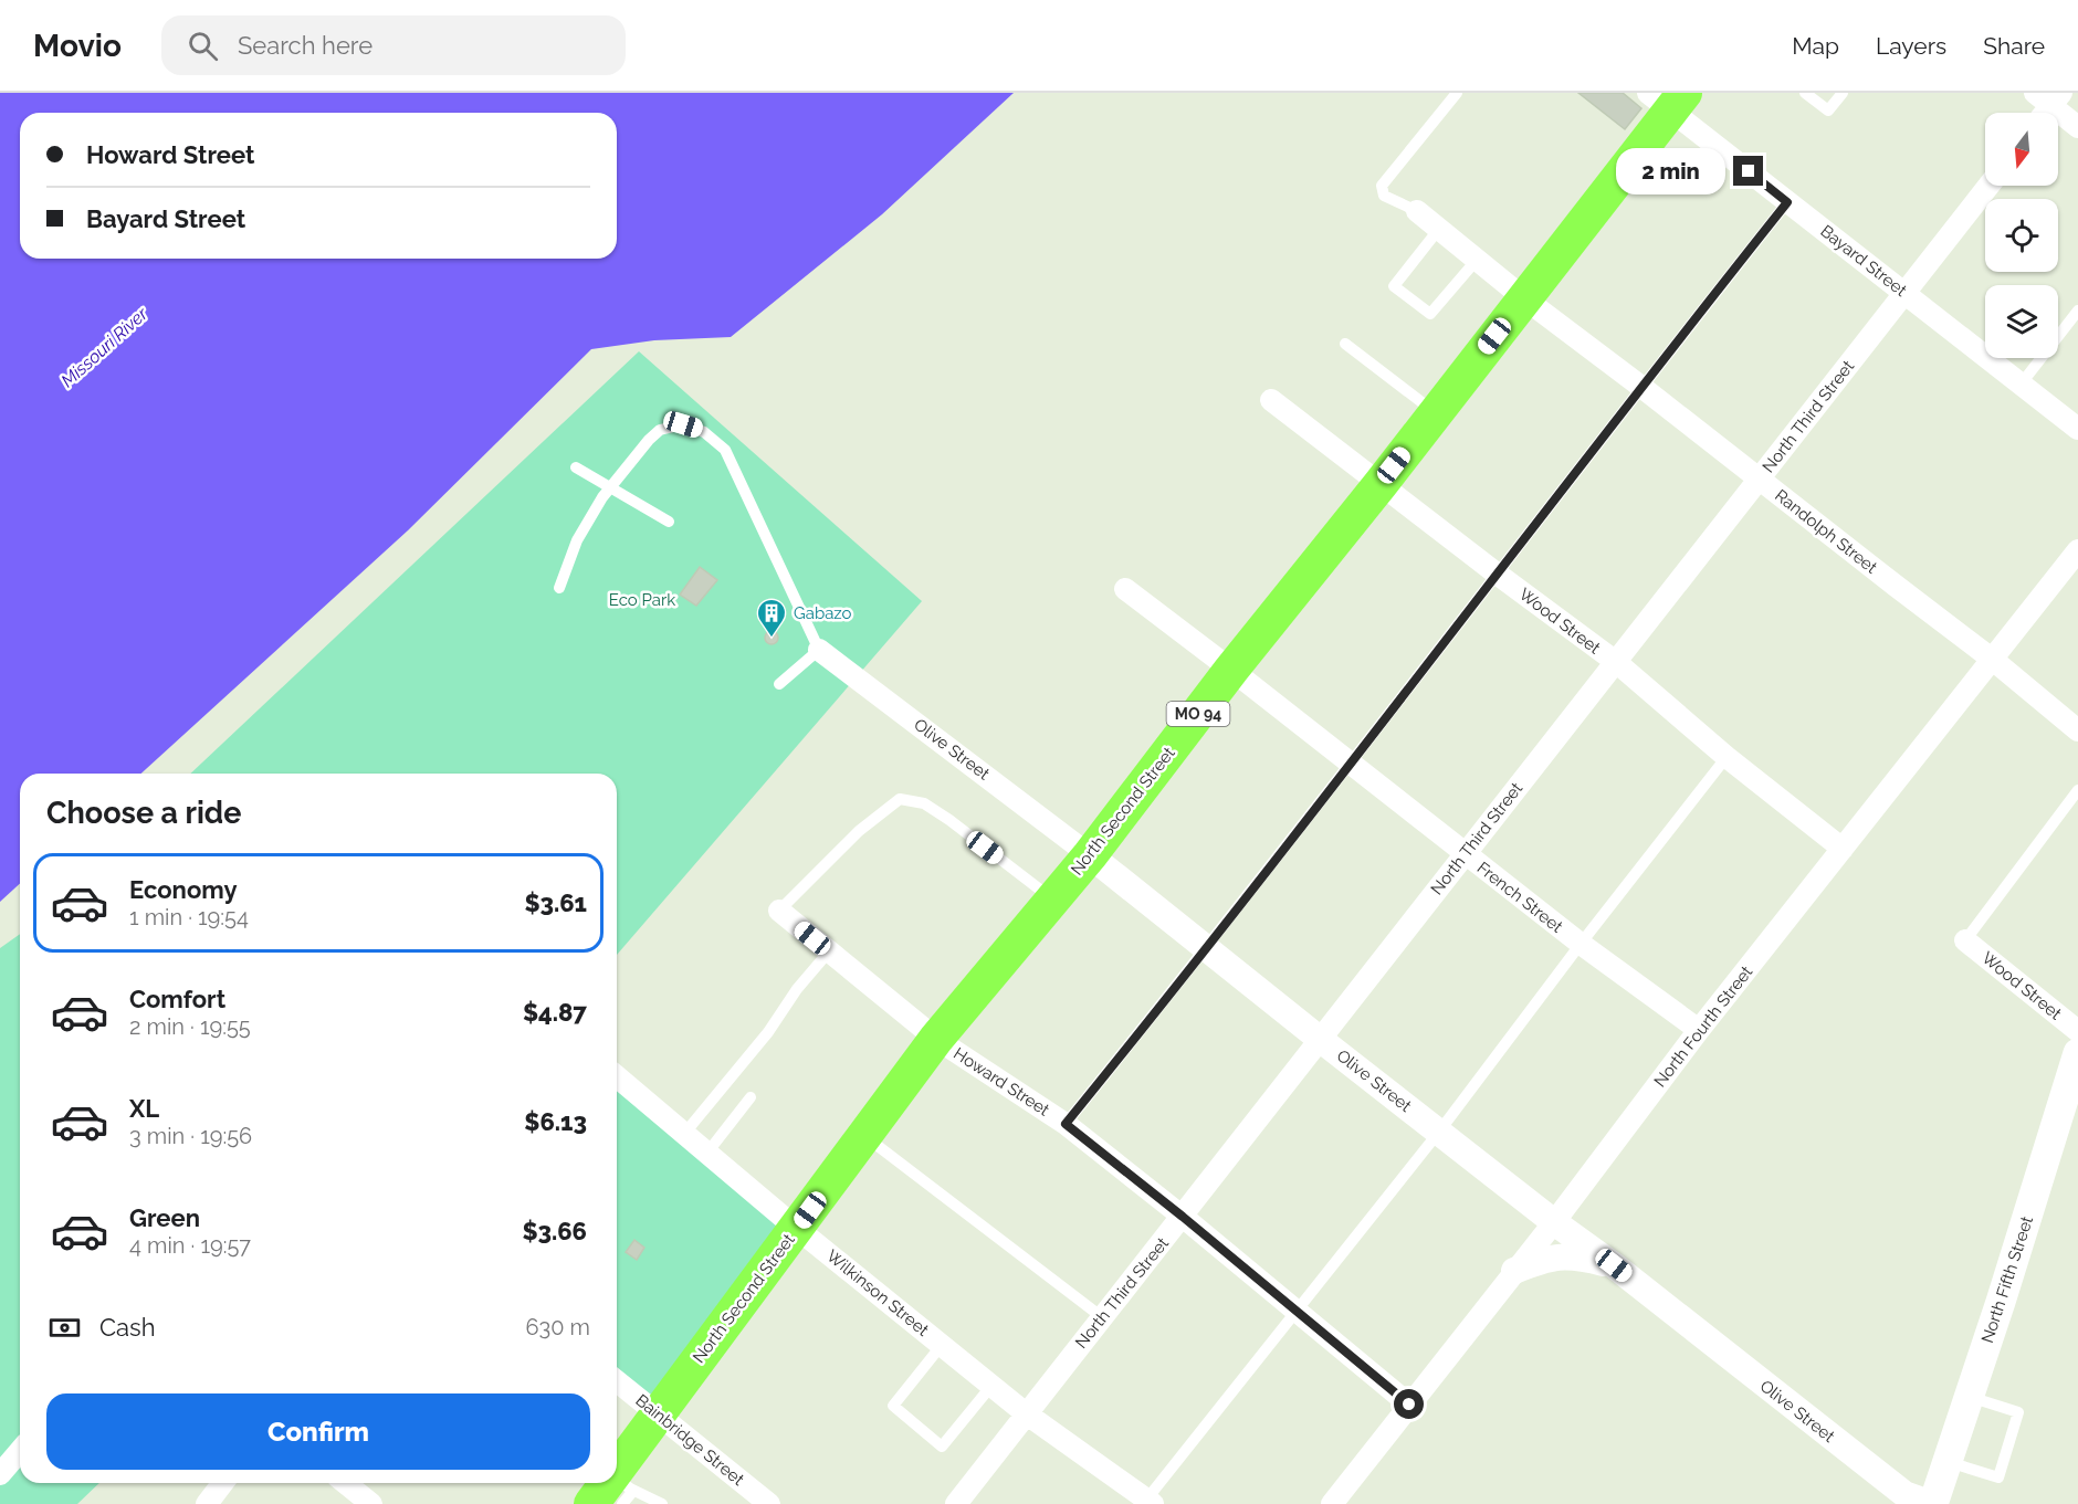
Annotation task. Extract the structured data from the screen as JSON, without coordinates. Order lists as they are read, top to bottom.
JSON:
{
  "streets": {
    "main road": ["MO 94", "North Second Street", "North Fifth Street"],
    "street": [
      "Bayard Street",
      "North Third Street",
      "Randolph Street",
      "Wood Street",
      "Olive Street",
      "French Street",
      "North Fourth Street",
      "Howard Street",
      "Wilkinson Street",
      "Bainbridge Street"
    ]
  },
  "crossings": [
    ["Bayard Street", "North Third Street"],
    ["Bayard Street", "North Second Street"],
    ["North Third Street", "Randolph Street"],
    ["North Third Street", "Wood Street"],
    ["North Third Street", "Olive Street"],
    ["North Third Street", "French Street"],
    ["North Third Street", "Howard Street"],
    ["North Third Street", "Wilkinson Street"],
    ["Randolph Street", "North Second Street"],
    ["Randolph Street", "North Fourth Street"],
    ["Wood Street", "North Second Street"],
    ["Wood Street", "North Fourth Street"],
    ["Olive Street", "North Second Street"],
    ["Olive Street", "North Fourth Street"],
    ["Olive Street", "North Fifth Street"],
    ["North Second Street", "French Street"],
    ["North Second Street", "Howard Street"],
    ["North Second Street", "Wilkinson Street"],
    ["North Second Street", "Bainbridge Street"],
    ["French Street", "North Fourth Street"],
    ["North Fourth Street", "Howard Street"]
  ],
  "water": ["Missouri River"],
  "parks": ["Eco Park"],
  "places": {
    "building": ["Gabazo"]
  },
  "north": "bottom",
  "page": {
    "header": "Movio",
    "search": "Search here",
    "nav": ["Map", "Layers", "Share"],
    "banner": ["Howard Street", "Bayard Street"],
    "bubble": "2 min",
    "heading": "Choose a ride",
    "list": [
      {
        "name": "Economy",
        "note": "1 min · 19:54",
        "value": "$3.61"
      },
      {
        "name": "Comfort",
        "note": "2 min · 19:55",
        "value": "$4.87"
      },
      {
        "name": "XL",
        "note": "3 min · 19:56",
        "value": "$6.13"
      },
      {
        "name": "Green",
        "note": "4 min · 19:57",
        "value": "$3.66"
      }
    ],
    "pay": ["Cash", "630 m"],
    "buttons": "Confirm"
  }
}
